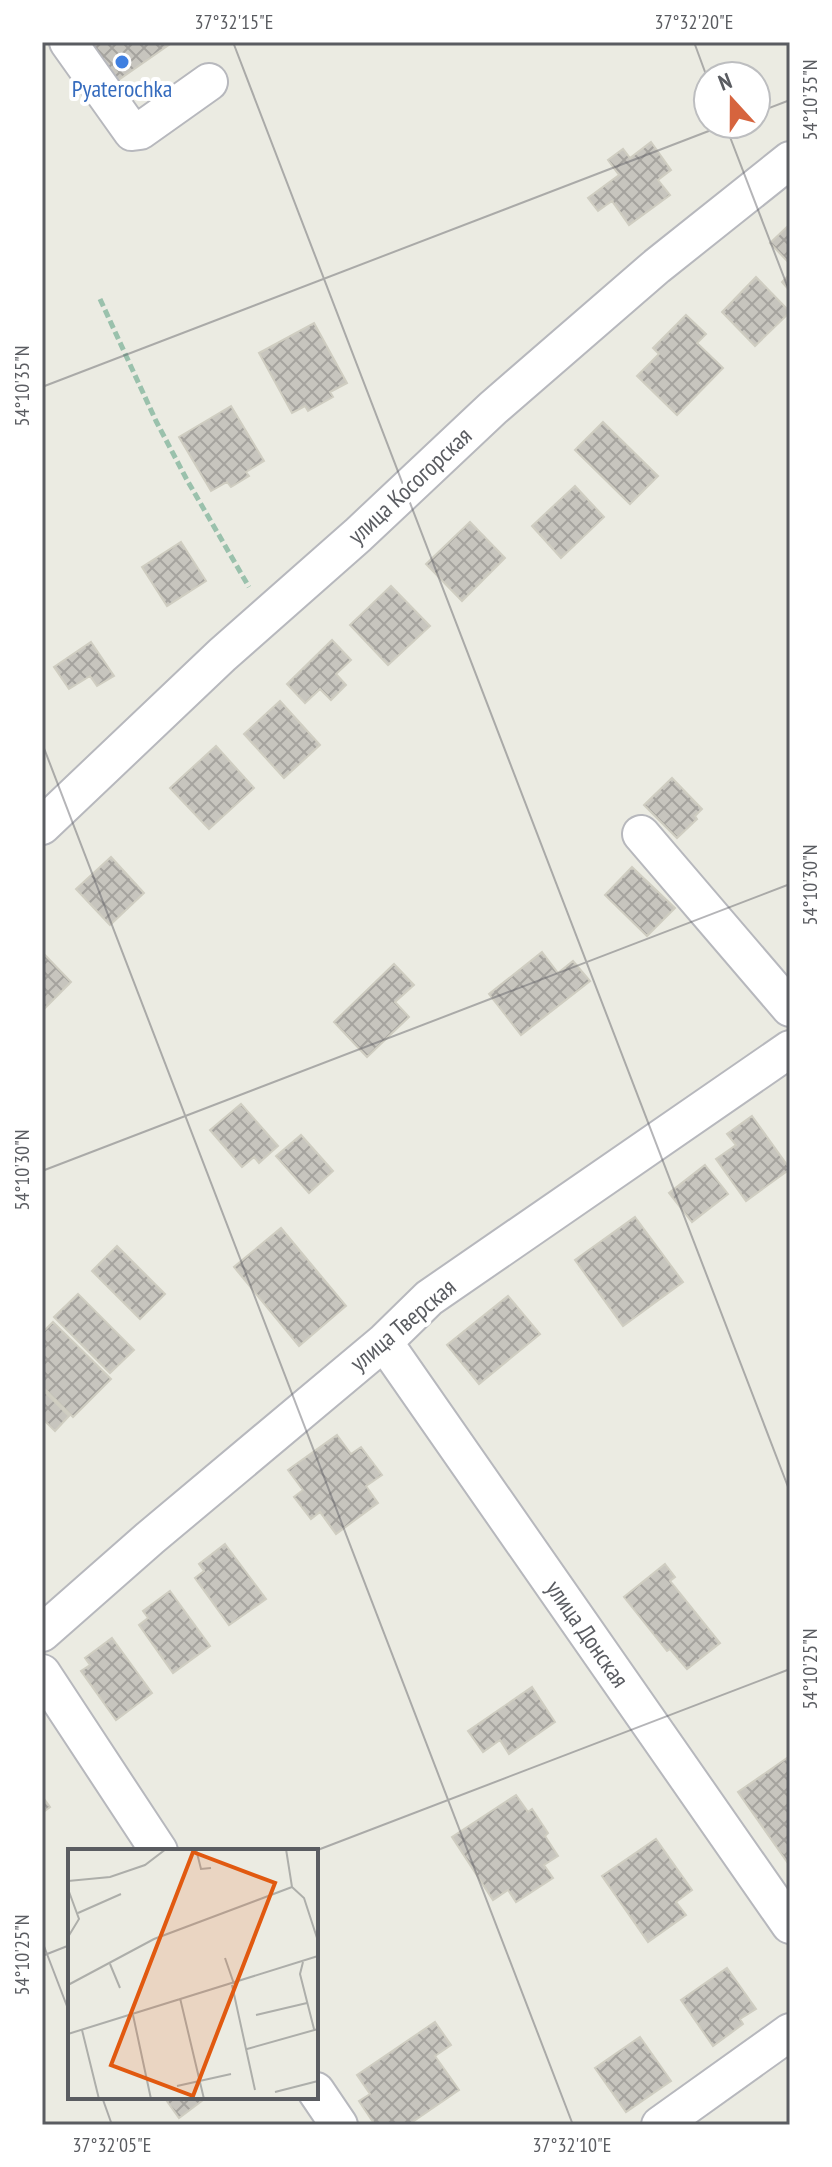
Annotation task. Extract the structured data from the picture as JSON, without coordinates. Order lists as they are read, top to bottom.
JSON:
{
  "streets": {
    "street": ["улица Косогорская", "улица Тверская", "улица Донская"]
  },
  "crossings": [
    ["улица Тверская", "улица Донская"]
  ],
  "places": ["Pyaterochka"],
  "north": "top",
  "coordinates": [
    "37°32'15\"E",
    "37°32'20\"E",
    "54°10'35\"N",
    "54°10'30\"N",
    "54°10'25\"N",
    "37°32'05\"E",
    "37°32'10\"E"
  ]
}
